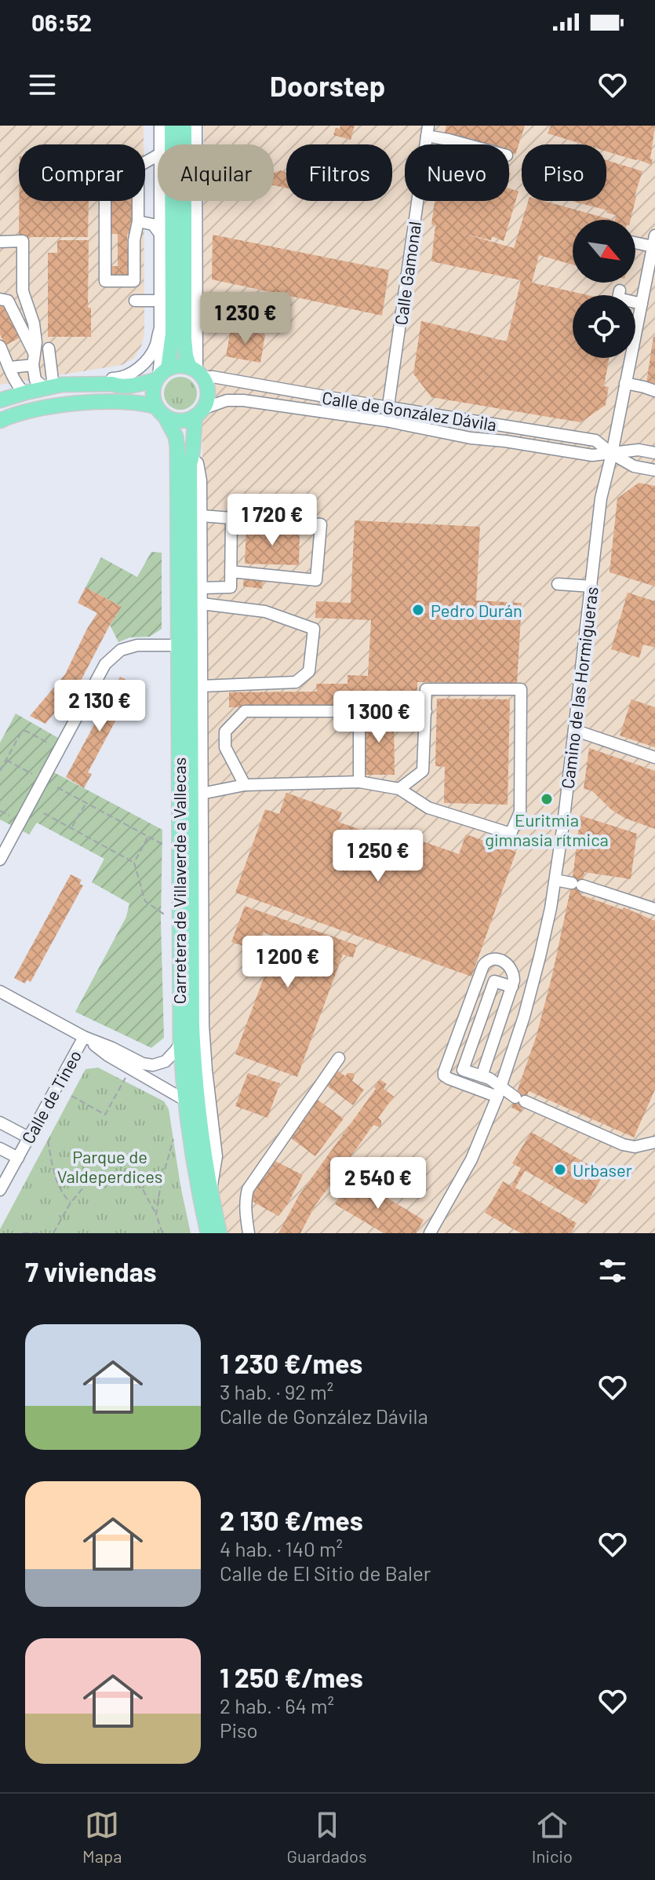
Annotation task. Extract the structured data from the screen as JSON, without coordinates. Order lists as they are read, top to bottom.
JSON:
{
  "streets": {
    "main road": ["Carretera de Villaverde a Vallecas"],
    "street": [
      "Calle Gamonal",
      "Calle de González Dávila",
      "Camino de las Hormigueras",
      "Calle de Tineo"
    ]
  },
  "crossings": [
    ["Calle Gamonal", "Calle de González Dávila"],
    ["Calle de González Dávila", "Camino de las Hormigueras"],
    ["Calle de González Dávila", "Carretera de Villaverde a Vallecas"]
  ],
  "parks": ["Parque de Valdeperdices"],
  "places": ["Pedro Durán", "Euritmia gimnasia rítmica", "Urbaser"],
  "north": "bottom right",
  "page": {
    "status": "06:52",
    "header": "Doorstep",
    "chip": [
      "Comprar",
      "Alquilar",
      "Filtros",
      "Nuevo",
      "Piso"
    ],
    "price": [
      "1 230 €",
      "1 720 €",
      "2 130 €",
      "1 300 €",
      "1 250 €",
      "1 200 €",
      "2 540 €"
    ],
    "heading": "7 viviendas",
    "list": [
      {
        "name": "1 230 €/mes",
        "note": "3 hab. · 92 m² · Calle de González Dávila"
      },
      {
        "name": "2 130 €/mes",
        "note": "4 hab. · 140 m² · Calle de El Sitio de Baler"
      },
      {
        "name": "1 250 €/mes",
        "note": "2 hab. · 64 m² · Piso"
      }
    ],
    "tabs": ["Mapa", "Guardados", "Inicio"]
  }
}
